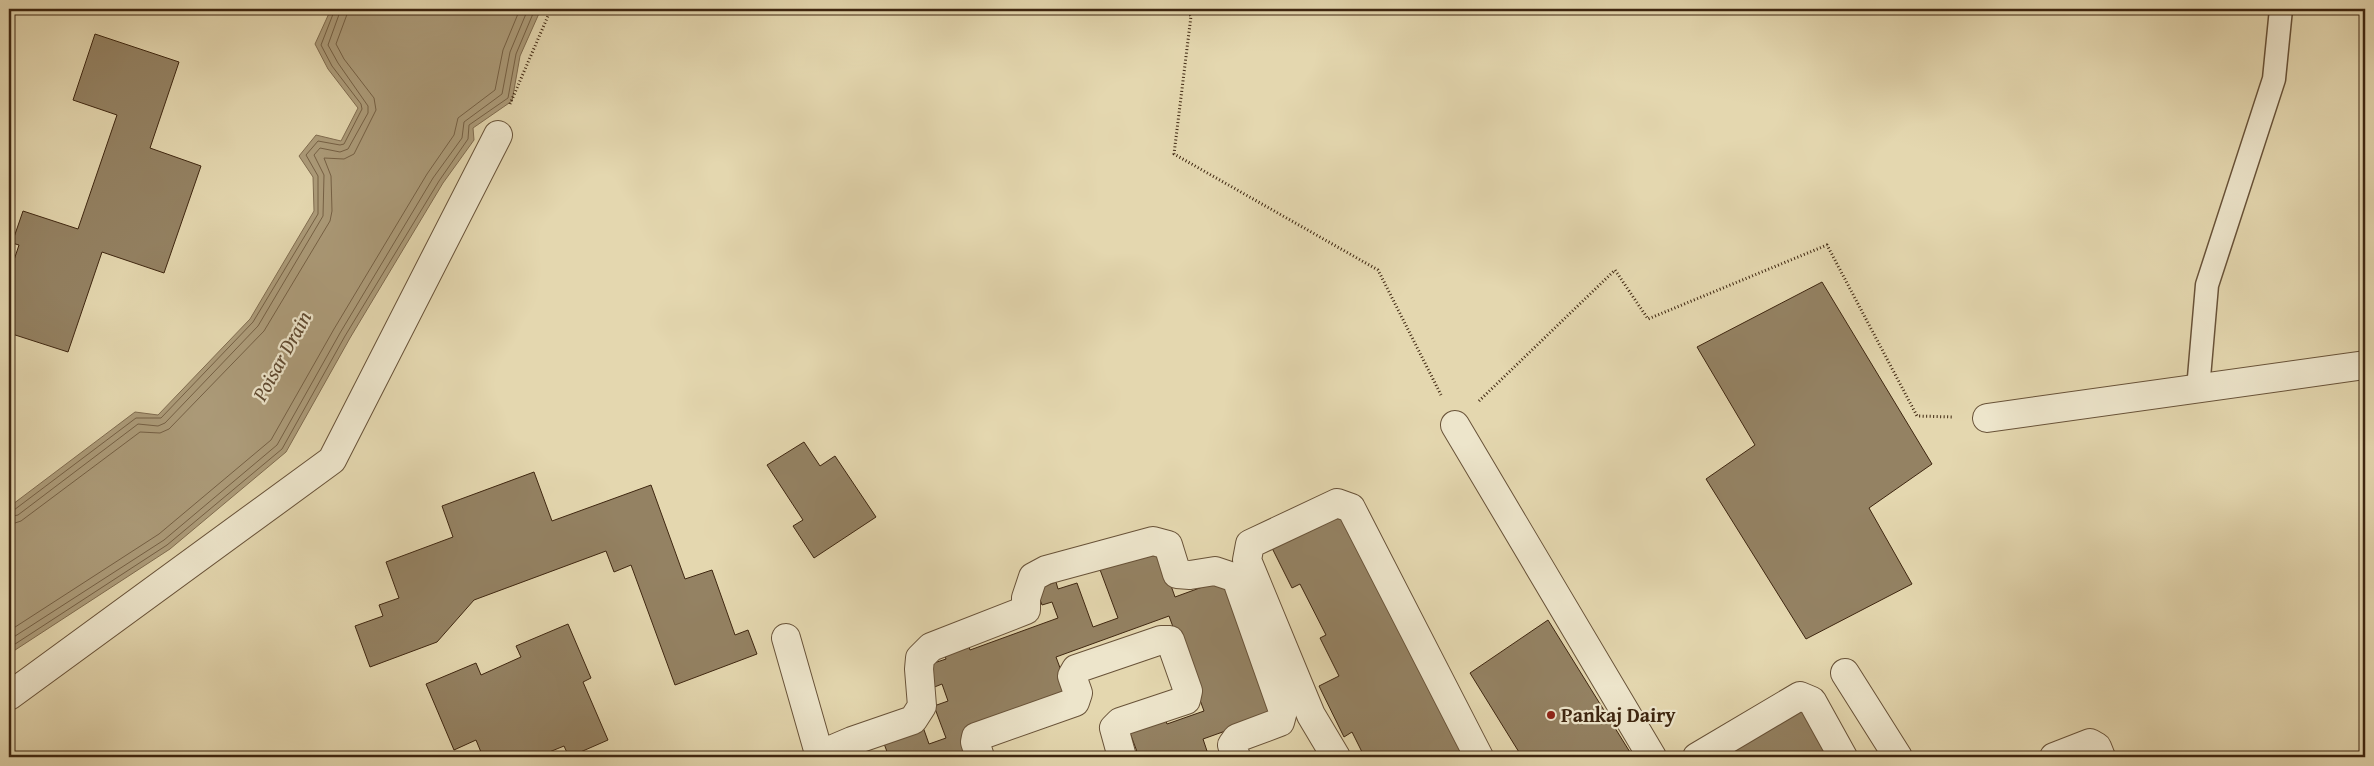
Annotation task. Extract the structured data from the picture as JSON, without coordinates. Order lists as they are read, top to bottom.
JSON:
{
  "water": ["Poisar Drain"],
  "places": ["Pankaj Dairy"]
}
